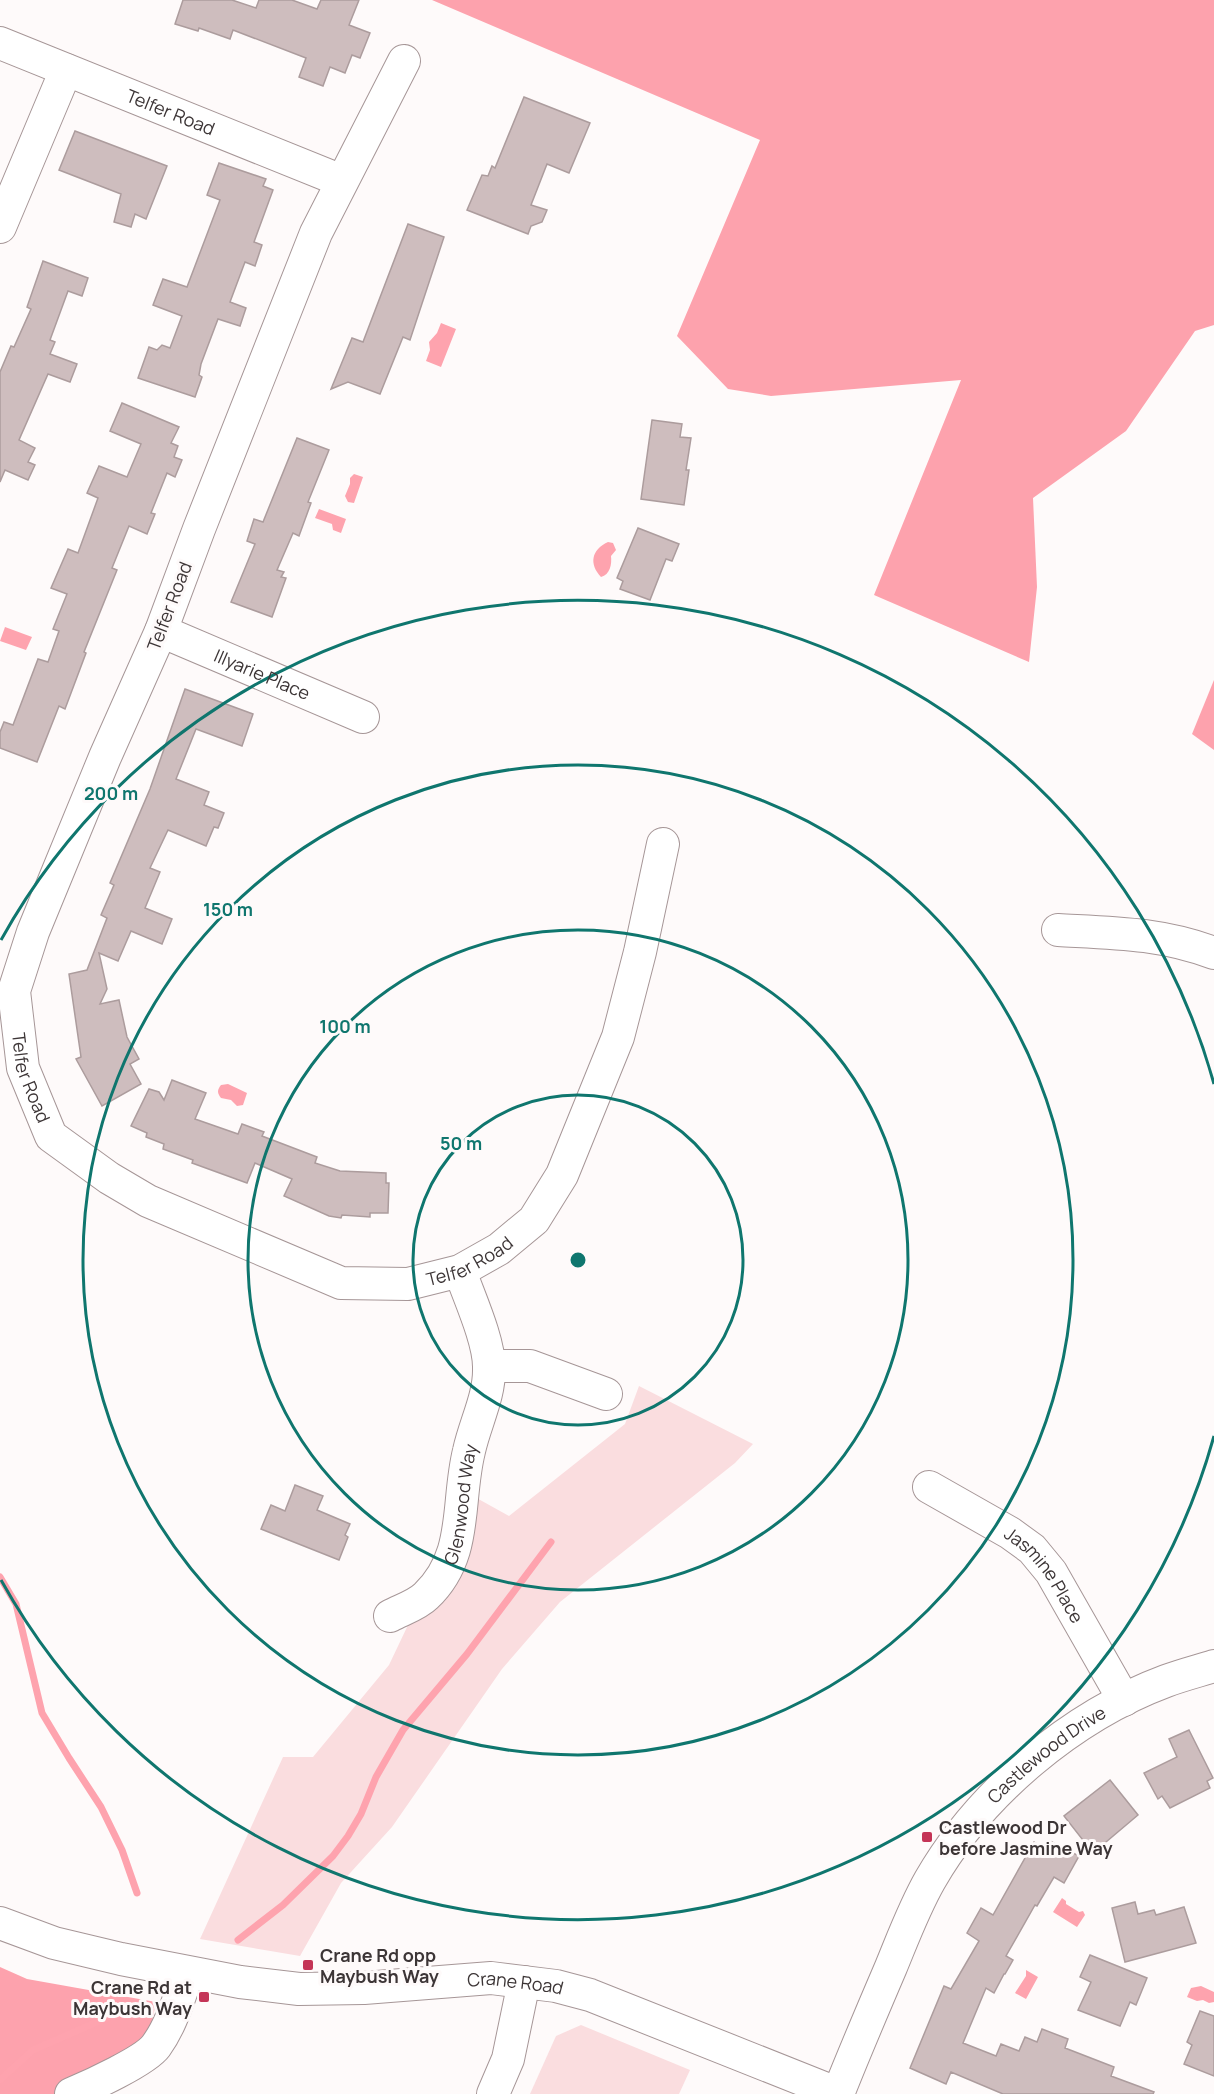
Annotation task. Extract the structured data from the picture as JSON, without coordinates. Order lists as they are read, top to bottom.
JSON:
{
  "streets": {
    "street": [
      "Telfer Road",
      "Illyarie Place",
      "Glenwood Way",
      "Jasmine Place",
      "Castlewood Drive",
      "Crane Road"
    ]
  },
  "crossings": [
    ["Telfer Road", "Illyarie Place"],
    ["Telfer Road", "Glenwood Way"],
    ["Jasmine Place", "Castlewood Drive"],
    ["Castlewood Drive", "Crane Road"]
  ],
  "places": {
    "transit": ["Castlewood Dr before Jasmine Way", "Crane Rd opp Maybush Way", "Crane Rd at Maybush Way"]
  },
  "rings": [
    "200 m",
    "150 m",
    "100 m",
    "50 m"
  ]
}
